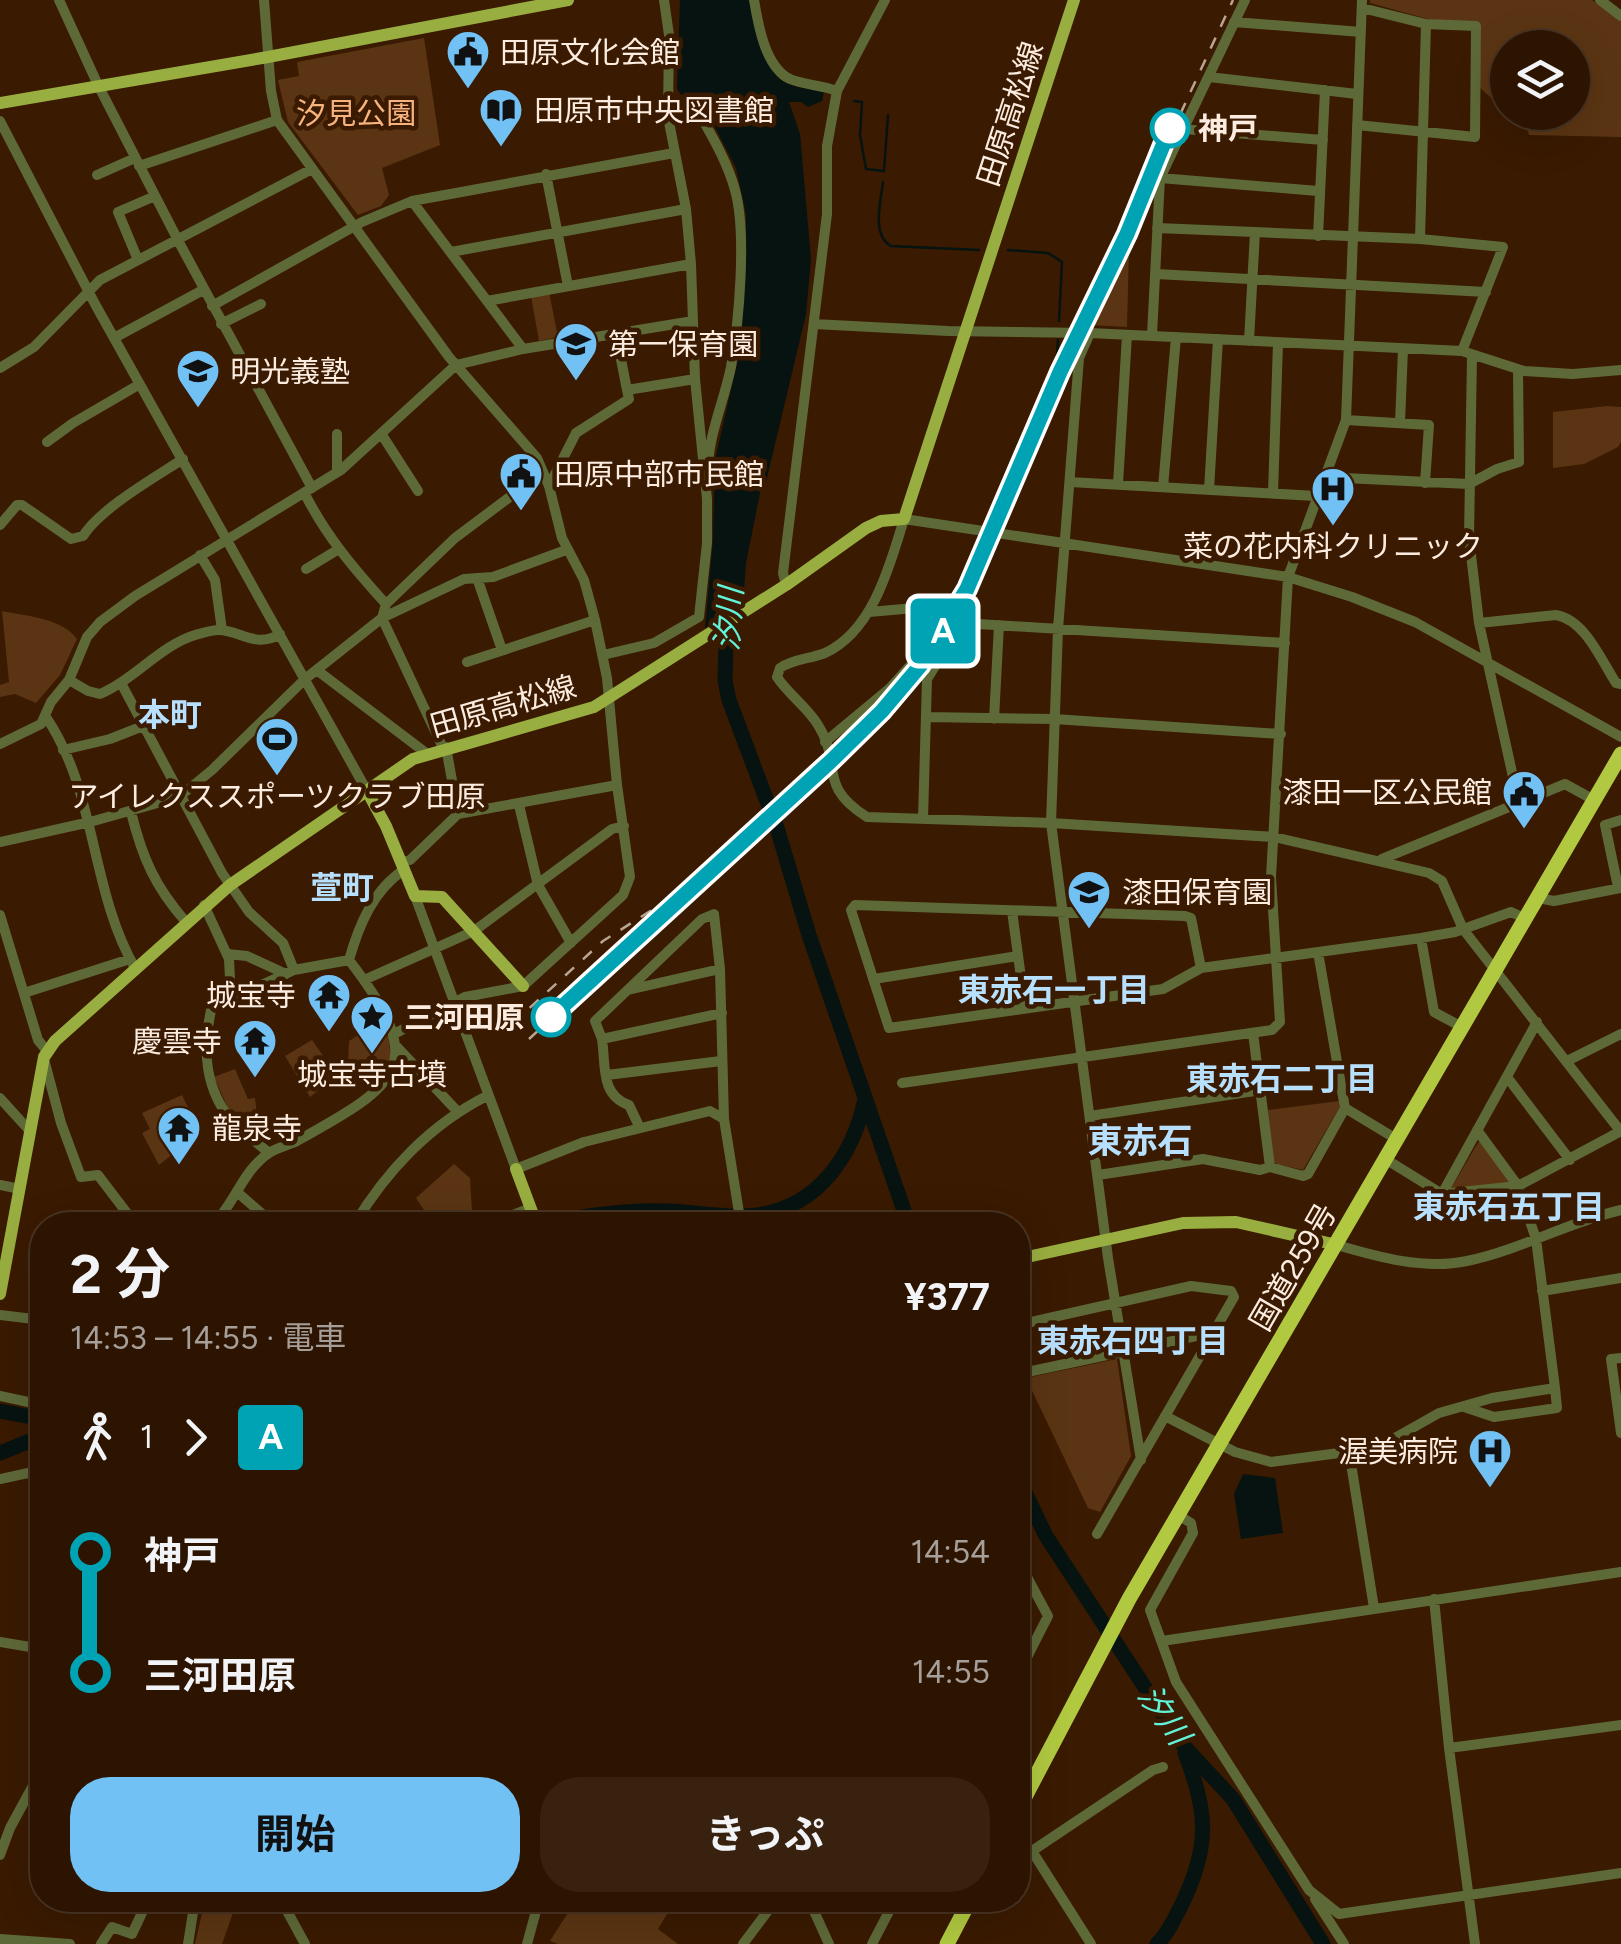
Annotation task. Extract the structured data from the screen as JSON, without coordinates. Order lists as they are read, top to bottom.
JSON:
{
  "streets": {
    "highway": ["国道259号"],
    "main road": ["田原高松線"]
  },
  "districts": [
    "本町",
    "萱町",
    "東赤石一丁目",
    "東赤石二丁目",
    "東赤石",
    "東赤石五丁目",
    "東赤石四丁目"
  ],
  "water": ["汐川"],
  "parks": ["汐見公園"],
  "places": {
    "public building": ["田原文化会館", "田原中部市民館", "漆田一区公民館"],
    "other": ["神戸", "三河田原"],
    "library": ["田原市中央図書館"],
    "school or university": ["第一保育園", "明光義塾", "漆田保育園"],
    "hospital": ["菜の花内科クリニック", "渥美病院"],
    "sports": ["アイレクススポーツクラブ田原"],
    "temple": ["城宝寺", "慶雲寺", "龍泉寺"],
    "place": ["城宝寺古墳"]
  },
  "page": {
    "on_map": "A",
    "heading": ["2 分", "14:53 – 14:55 · 電車", "¥377"],
    "legs": ["1", "A"],
    "list": [
      {
        "name": "神戸",
        "value": "14:54"
      },
      {
        "name": "三河田原",
        "value": "14:55"
      }
    ],
    "buttons": ["開始", "きっぷ"]
  }
}
